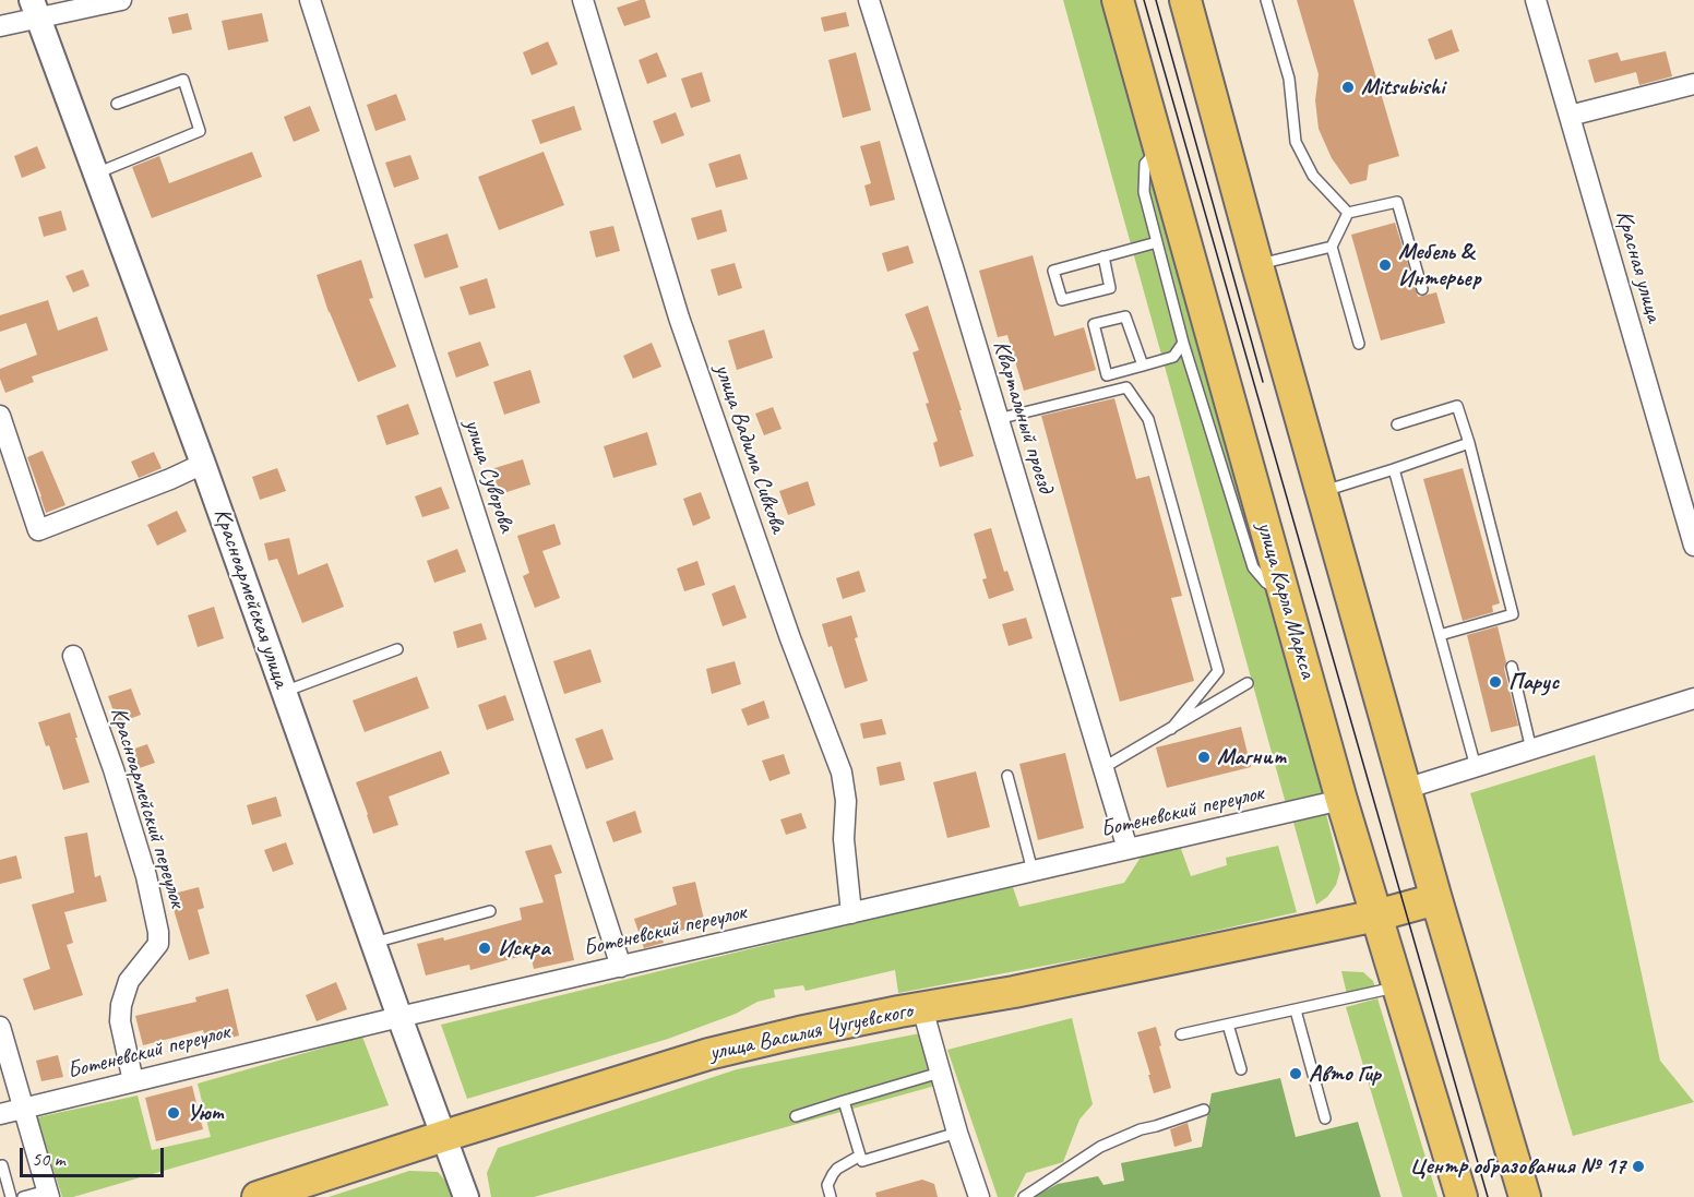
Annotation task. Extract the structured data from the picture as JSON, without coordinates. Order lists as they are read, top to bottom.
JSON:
{
  "streets": {
    "main road": ["улица Карла Маркса", "улица Василия Чугуевского"],
    "street": [
      "Красная улица",
      "Квартальный проезд",
      "улица Вадима Сивкова",
      "улица Суворова",
      "Красноармейская улица",
      "Красноармейский переулок",
      "Ботеневский переулок"
    ]
  },
  "crossings": [
    ["Квартальный проезд", "Ботеневский переулок"],
    ["улица Вадима Сивкова", "Ботеневский переулок"],
    ["улица Суворова", "Ботеневский переулок"],
    ["Красноармейская улица", "Ботеневский переулок"],
    ["Красноармейская улица", "улица Василия Чугуевского"],
    ["улица Карла Маркса", "Ботеневский переулок"],
    ["улица Карла Маркса", "улица Василия Чугуевского"],
    ["Красноармейский переулок", "Ботеневский переулок"]
  ],
  "places": [
    "Mitsubishi",
    "Мебель & Интерьер",
    "Парус",
    "Магнит",
    "Искра",
    "Авто Гир",
    "Уют",
    "Центр образования № 17"
  ],
  "scale_bar": "50 m"
}
